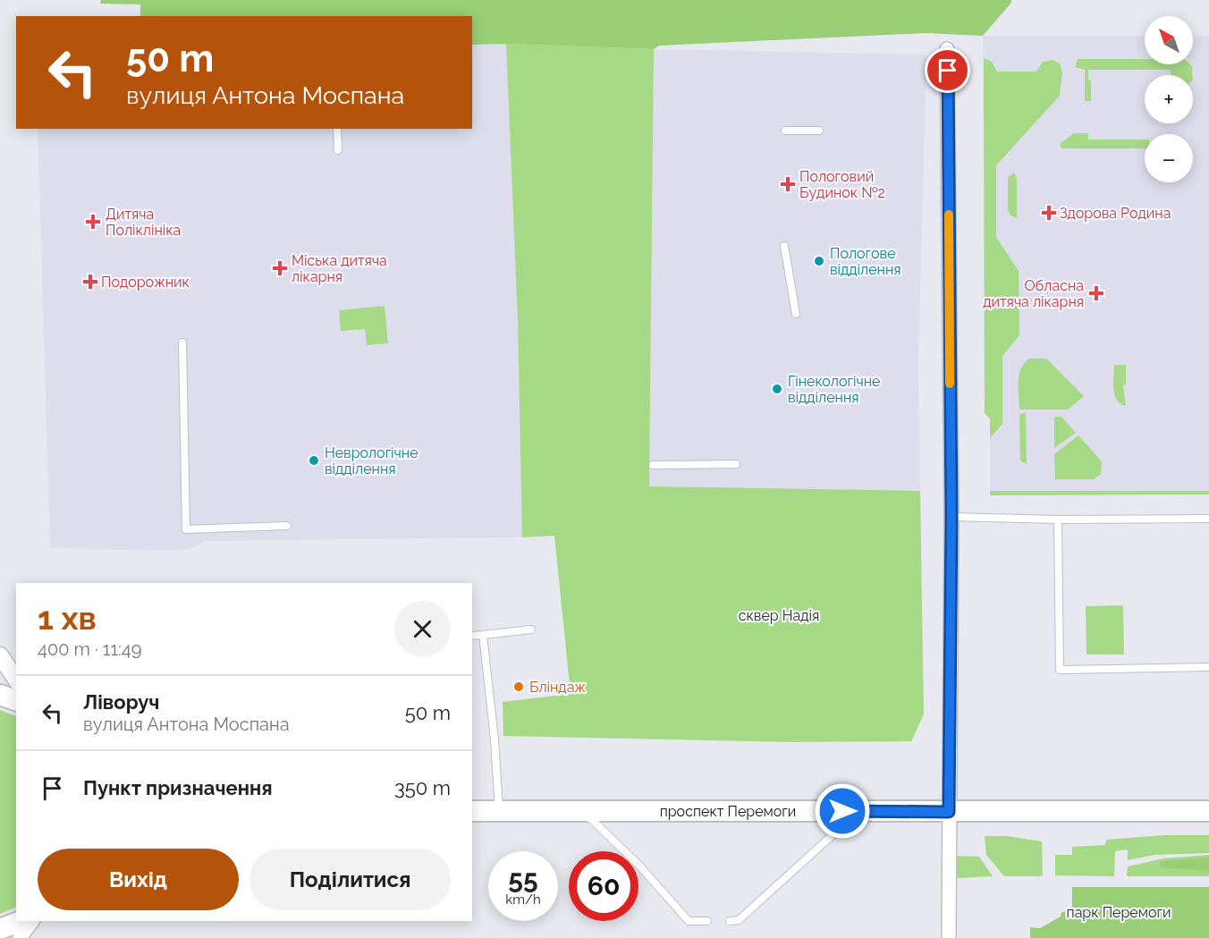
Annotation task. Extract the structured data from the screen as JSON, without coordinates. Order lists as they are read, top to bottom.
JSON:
{
  "streets": {
    "main road": ["проспект Перемоги"]
  },
  "parks": ["сквер Надія", "парк Перемоги"],
  "places": {
    "health": [
      "Пологовий Будинок №2",
      "Здорова Родина",
      "Дитяча Поліклініка",
      "Міська дитяча лікарня",
      "Подорожник",
      "Обласна дитяча лікарня"
    ],
    "other": [
      "Пологове відділення",
      "Гінекологічне відділення",
      "Неврологічне відділення",
      "Бліндаж"
    ]
  },
  "north": "top left",
  "page": {
    "map_buttons": ["+", "−"],
    "turn": ["50 m", "вулиця Антона Моспана"],
    "heading": ["1 хв", "400 m · 11:49"],
    "list": [
      {
        "name": "Ліворуч",
        "note": "вулиця Антона Моспана",
        "value": "50 m"
      },
      {
        "name": "Пункт призначення",
        "value": "350 m"
      }
    ],
    "buttons": ["Вихід", "Поділитися"],
    "speed": "55 km/h",
    "limit": "60"
  }
}
